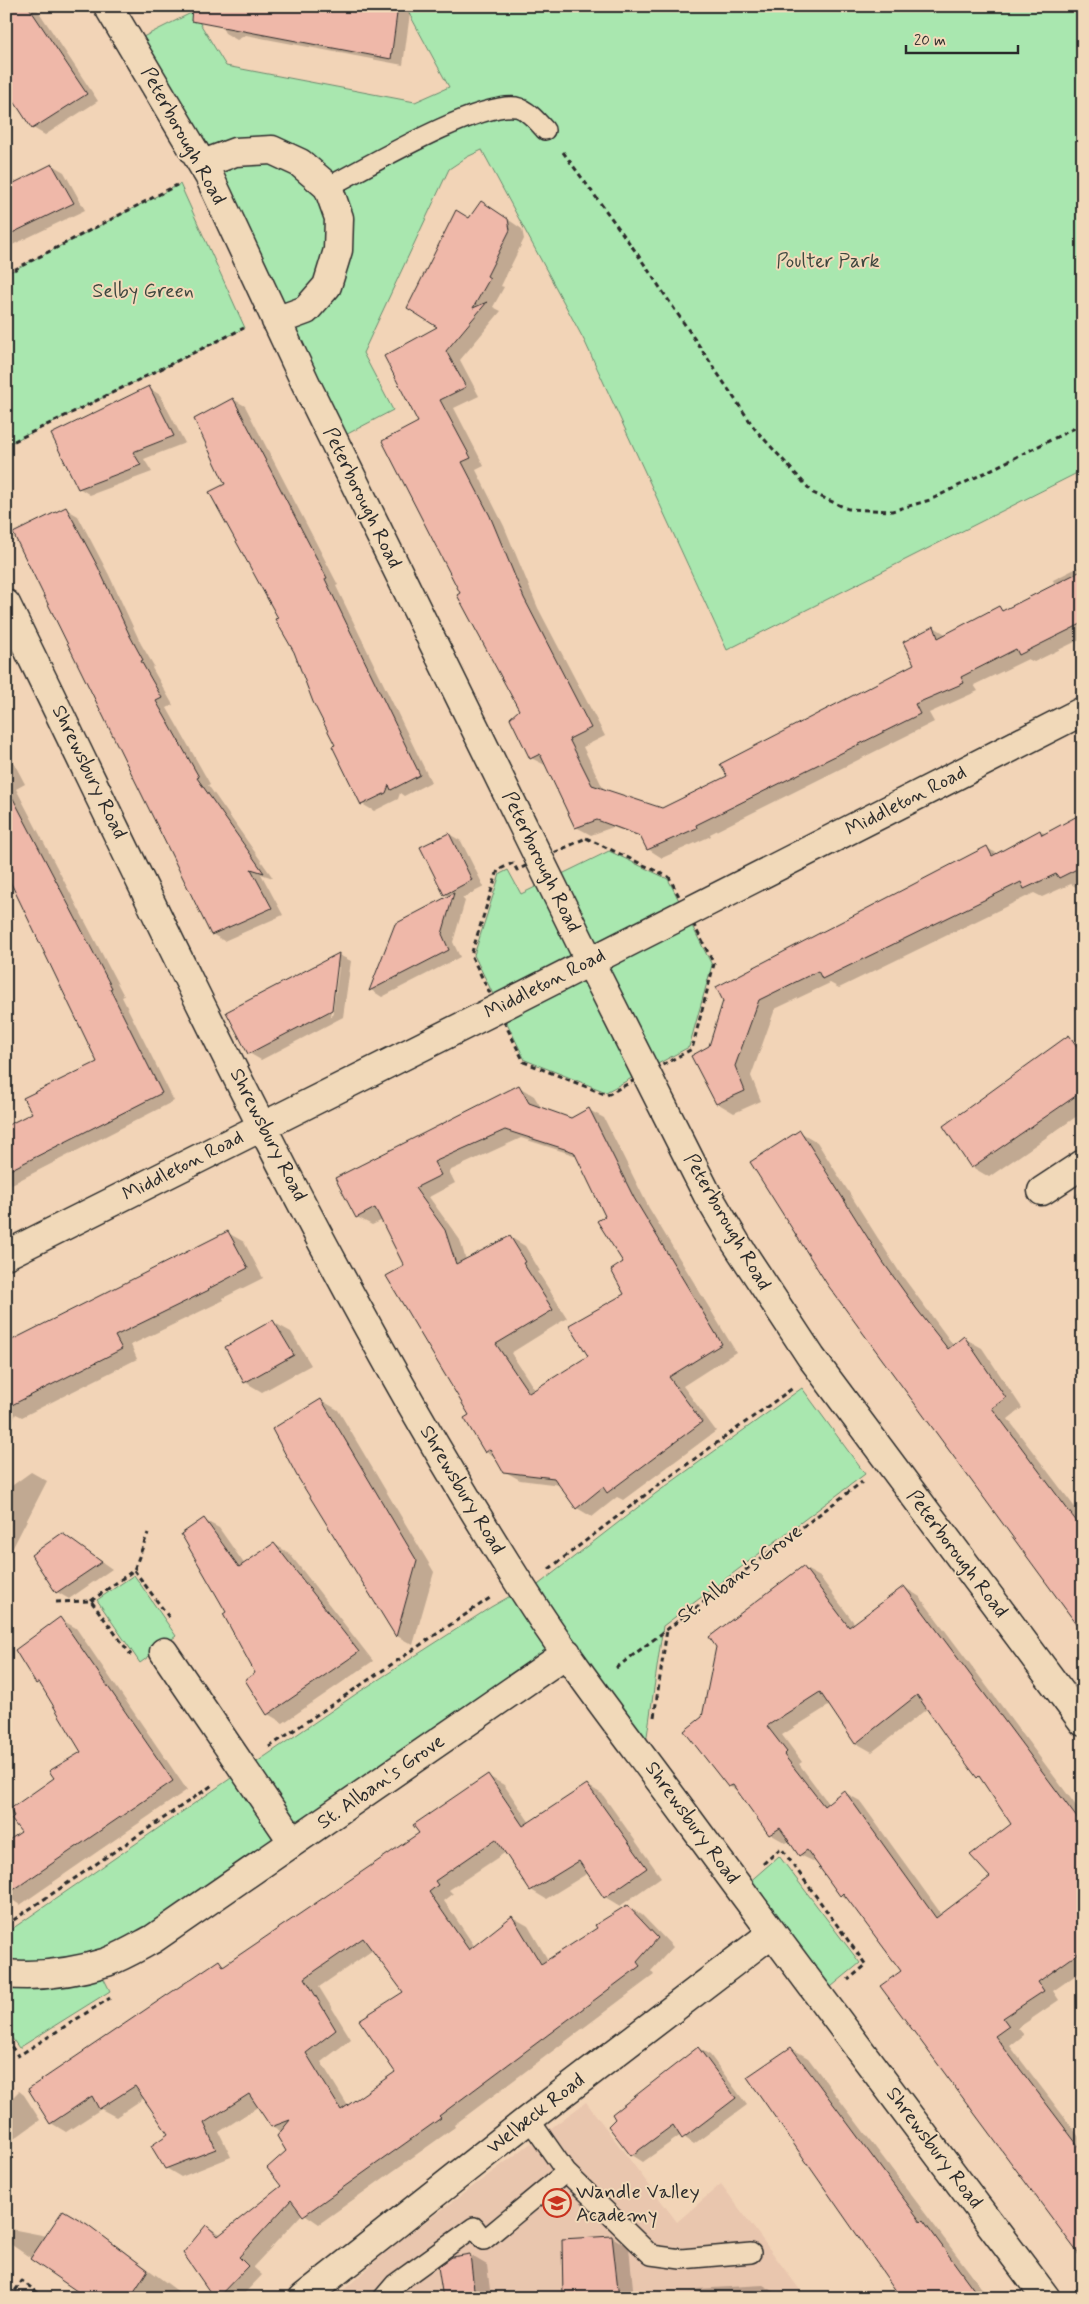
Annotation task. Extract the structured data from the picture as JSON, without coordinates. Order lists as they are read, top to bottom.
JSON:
{
  "streets": {
    "street": [
      "Peterborough Road",
      "Shrewsbury Road",
      "Middleton Road",
      "St. Alban's Grove",
      "Welbeck Road"
    ]
  },
  "crossings": [
    ["Peterborough Road", "Middleton Road"],
    ["Peterborough Road", "St. Alban's Grove"],
    ["Shrewsbury Road", "Middleton Road"],
    ["Shrewsbury Road", "St. Alban's Grove"],
    ["Shrewsbury Road", "Welbeck Road"]
  ],
  "parks": ["Poulter Park", "Selby Green"],
  "places": {
    "school or university": ["Wandle Valley Academy"]
  },
  "scale_bar": "20 m"
}
